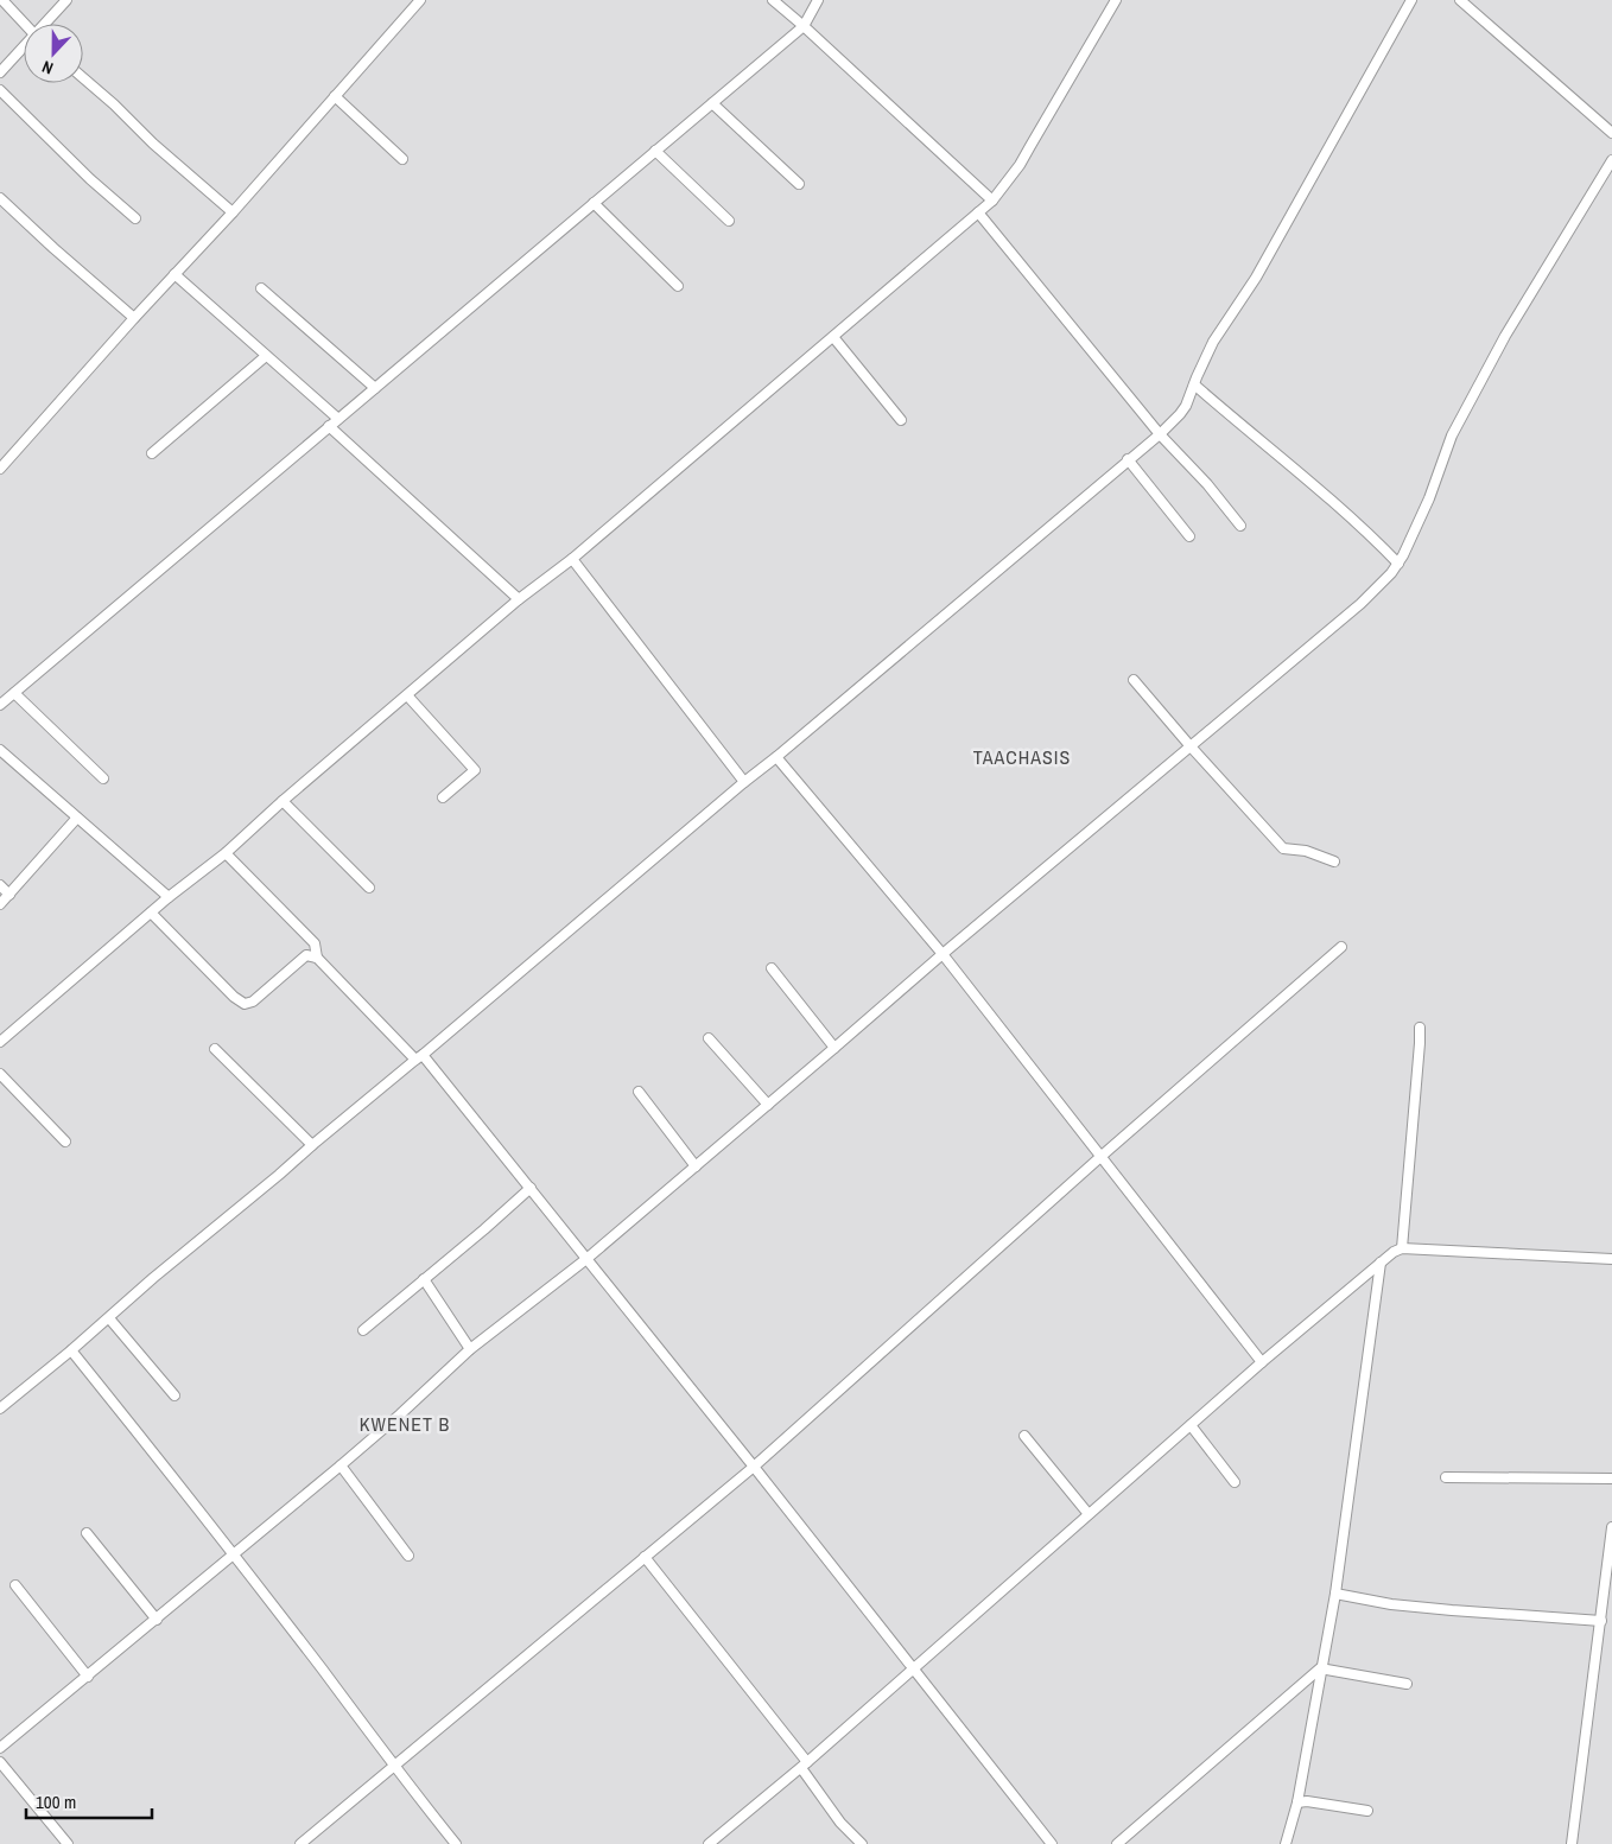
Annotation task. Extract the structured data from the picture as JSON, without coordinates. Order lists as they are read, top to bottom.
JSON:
{
  "districts": ["TAACHASIS", "KWENET B"],
  "scale_bar": "100 m",
  "north": "bottom"
}
